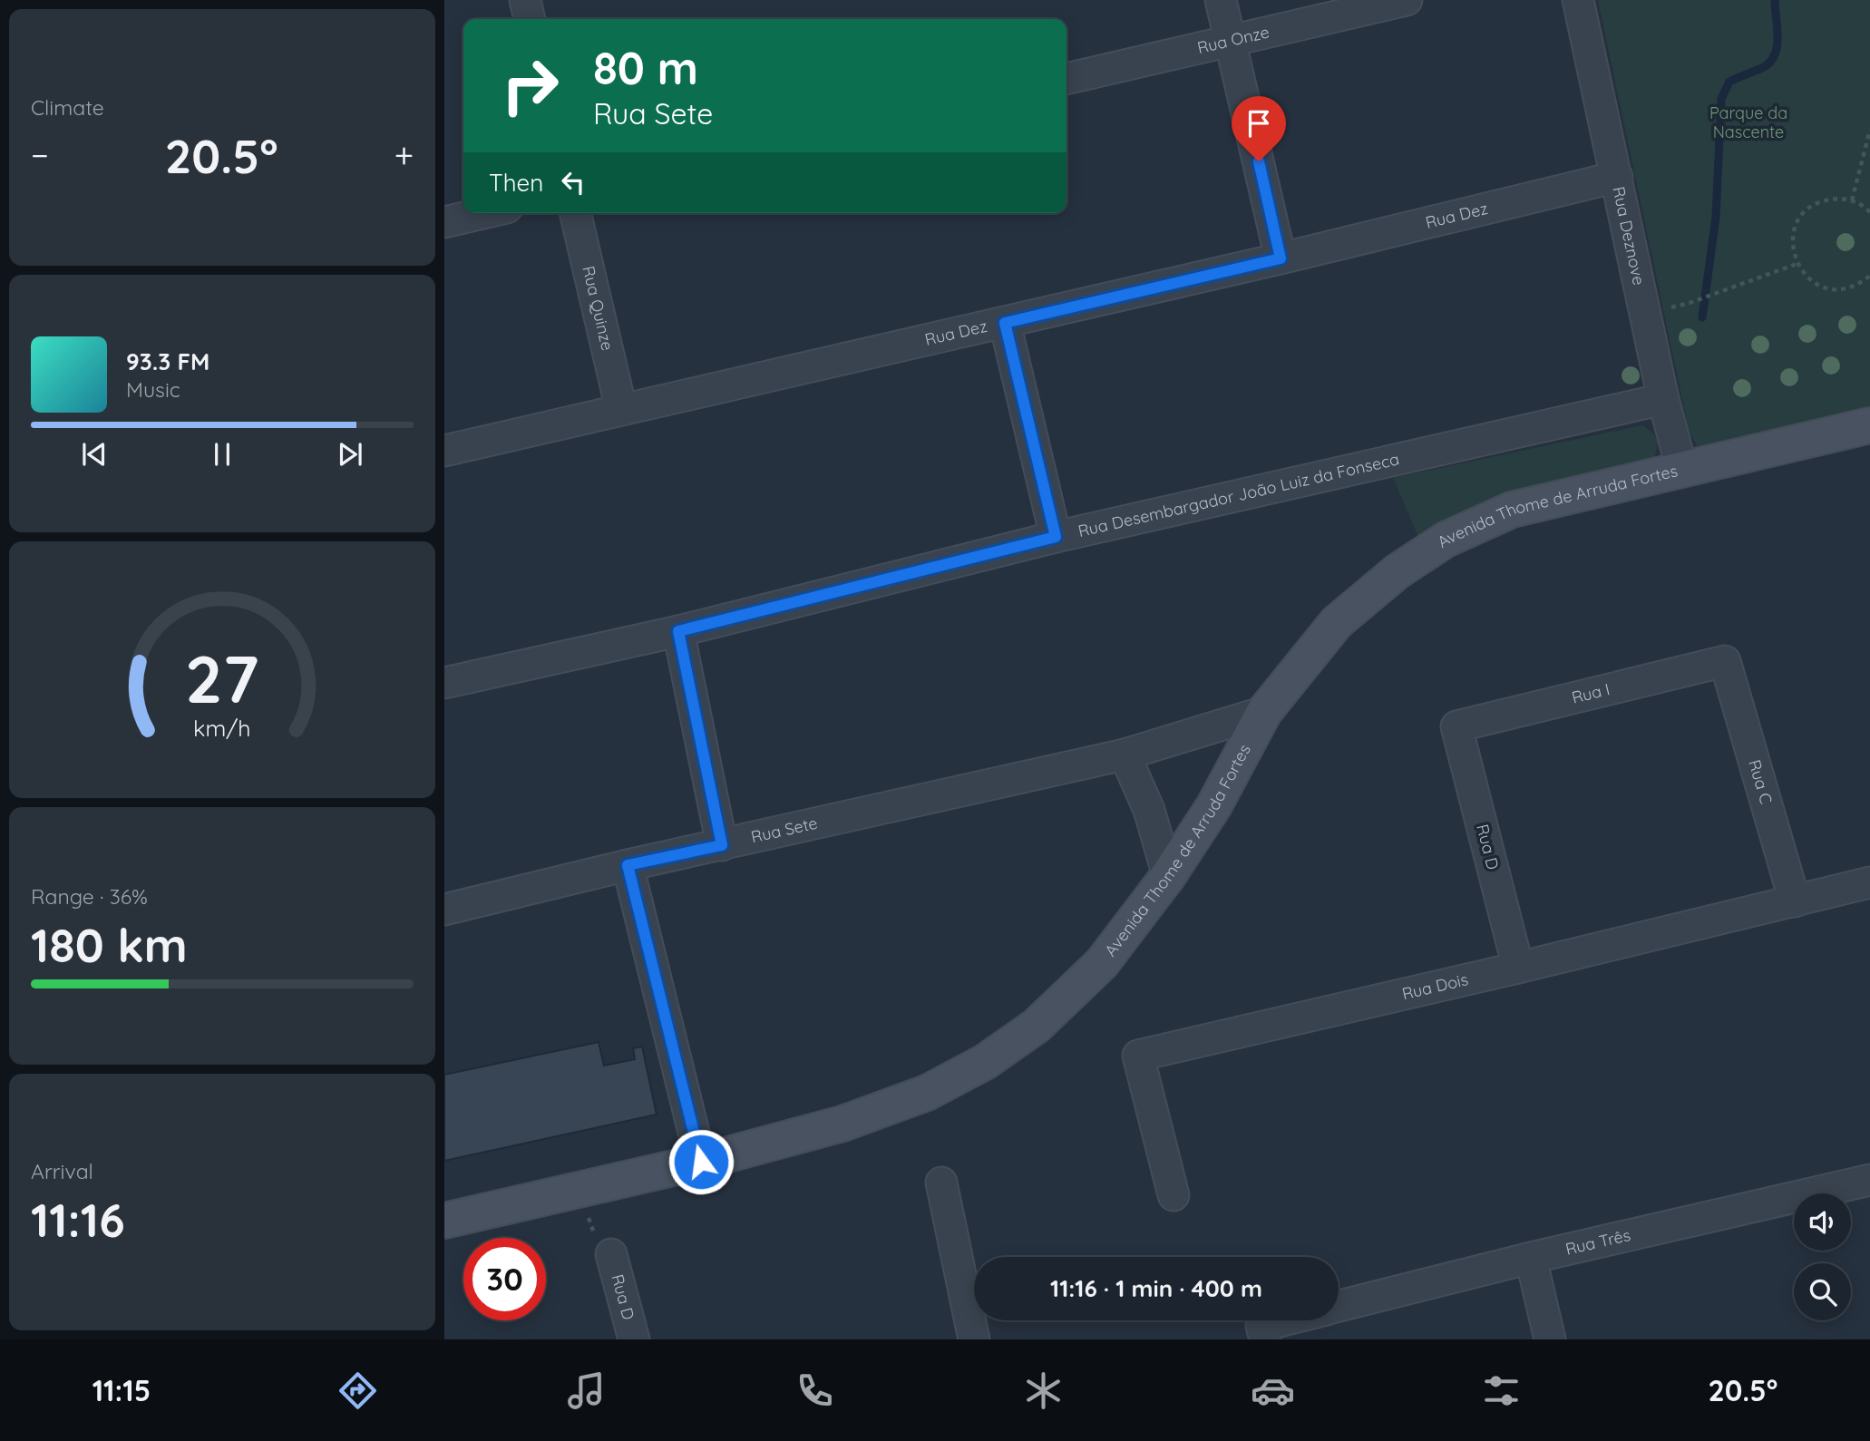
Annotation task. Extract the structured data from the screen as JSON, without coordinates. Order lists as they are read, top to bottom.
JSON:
{
  "streets": {
    "main road": ["Avenida Thome de Arruda Fortes"],
    "street": [
      "Rua Onze",
      "Rua Dez",
      "Rua Deznove",
      "Rua Quinze",
      "Rua Desembargador João Luiz da Fonseca",
      "Rua I",
      "Rua C",
      "Rua Sete",
      "Rua D",
      "Rua Dois",
      "Rua Três"
    ]
  },
  "crossings": [
    ["Rua Dez", "Rua Deznove"],
    ["Rua Dez", "Rua Quinze"],
    ["Rua Deznove", "Rua Desembargador João Luiz da Fonseca"],
    ["Rua Deznove", "Avenida Thome de Arruda Fortes"],
    ["Avenida Thome de Arruda Fortes", "Rua Sete"],
    ["Rua I", "Rua C"],
    ["Rua I", "Rua D"],
    ["Rua C", "Rua Dois"],
    ["Rua D", "Rua Dois"]
  ],
  "parks": ["Parque da Nascente"],
  "page": {
    "tile": [
      "Climate",
      ["Range · 36%", "180 km"],
      ["Arrival", "11:16"]
    ],
    "turn": ["80 m", "Rua Sete"],
    "heat": ["−", "20.5°", "+"],
    "then": "Then",
    "song": ["93.3 FM", "Music"],
    "limit": "30",
    "trip": "11:16 · 1 min · 400 m",
    "tabs": ["11:15", "20.5°"],
    "gauge": ["27", "km/h"]
  }
}
